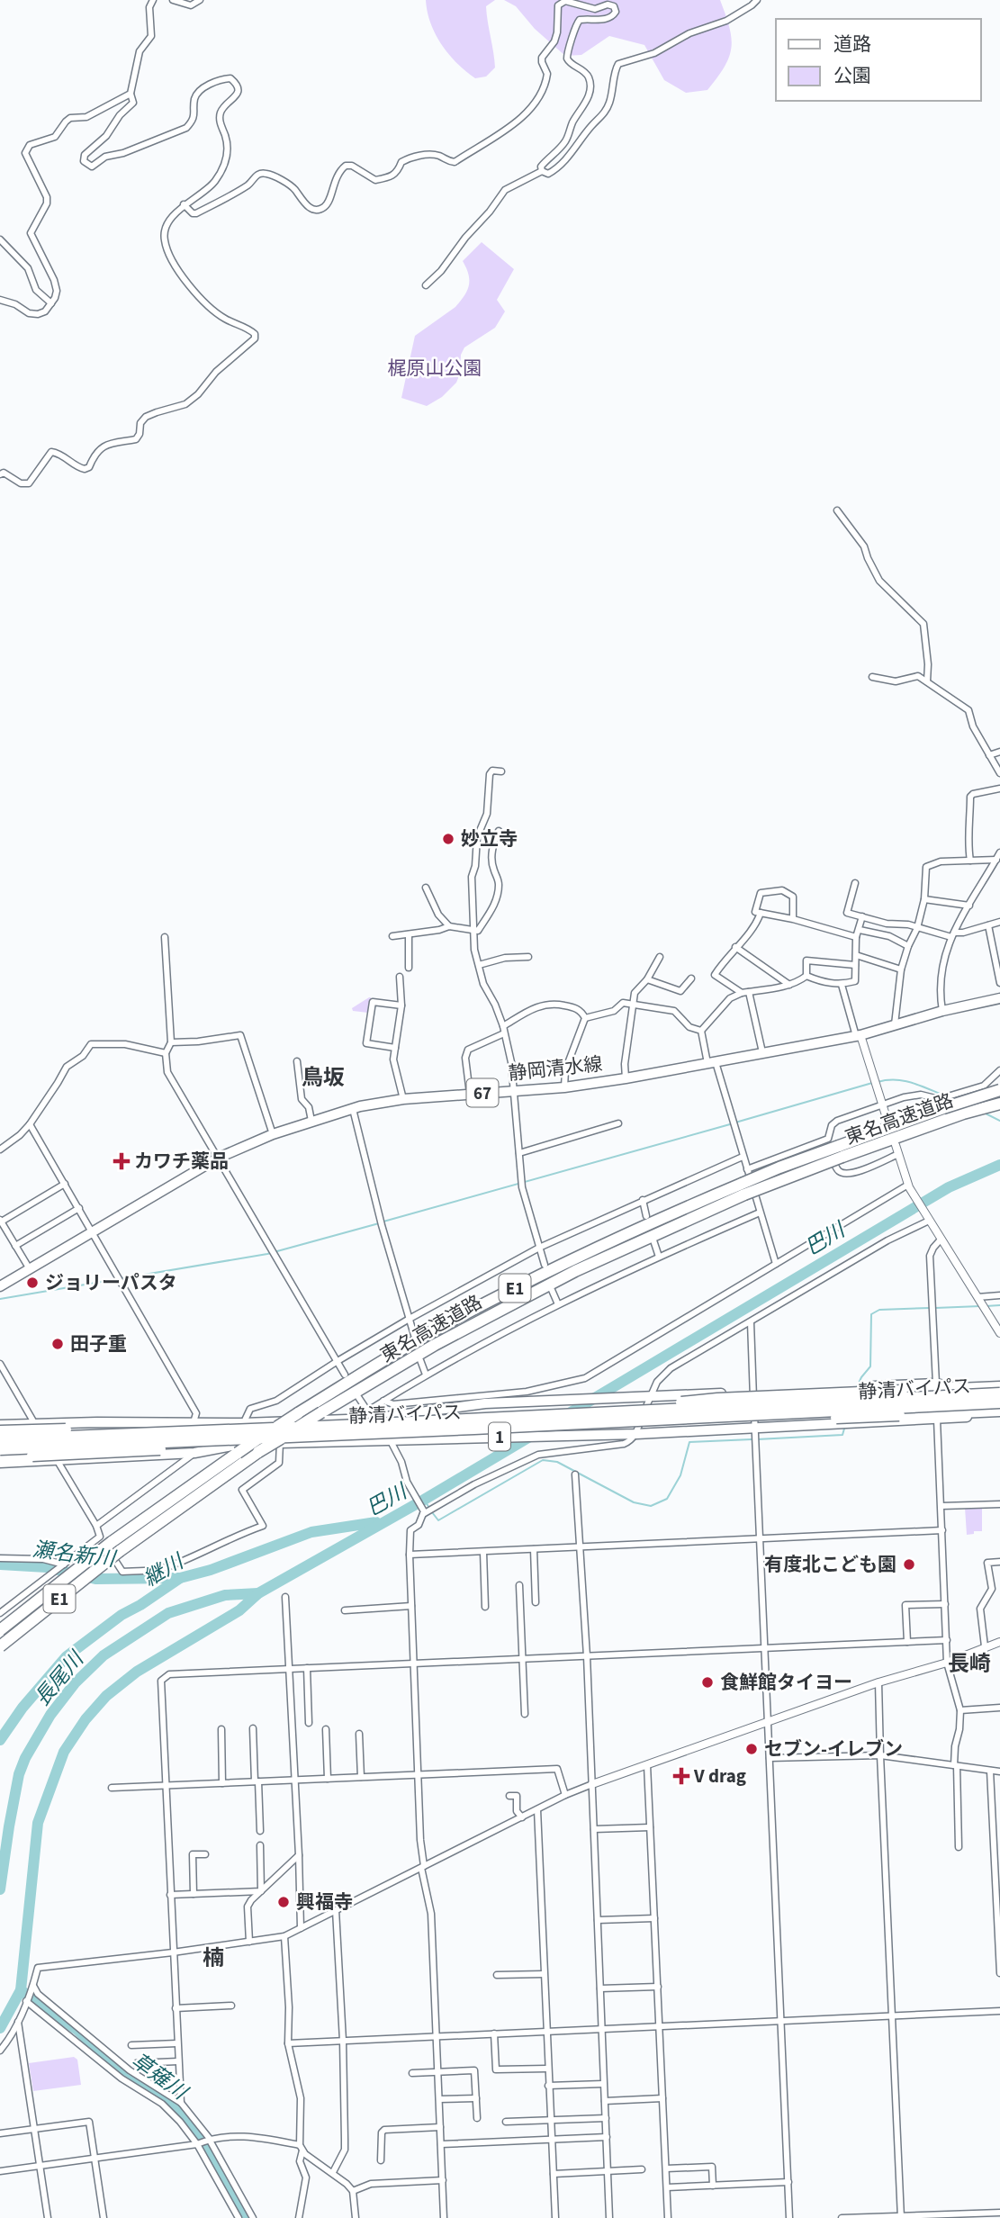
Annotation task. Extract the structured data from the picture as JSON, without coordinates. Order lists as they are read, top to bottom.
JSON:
{
  "streets": {
    "highway": [
      "東名高速道路",
      "E1",
      "静清バイパス",
      "1"
    ],
    "main road": ["静岡清水線", "67"]
  },
  "crossings": [
    ["東名高速道路", "1"],
    ["静清バイパス", "1"]
  ],
  "districts": ["鳥坂", "長崎", "楠"],
  "water": [
    "巴川",
    "瀬名新川",
    "継川",
    "長尾川",
    "草薙川"
  ],
  "parks": ["梶原山公園"],
  "places": {
    "other": [
      "妙立寺",
      "ジョリーパスタ",
      "田子重",
      "有度北こども園",
      "食鮮館タイヨー",
      "セブン-イレブン",
      "興福寺"
    ],
    "health": ["カワチ薬品", "V drag"]
  },
  "legend": ["道路", "公園"]
}
